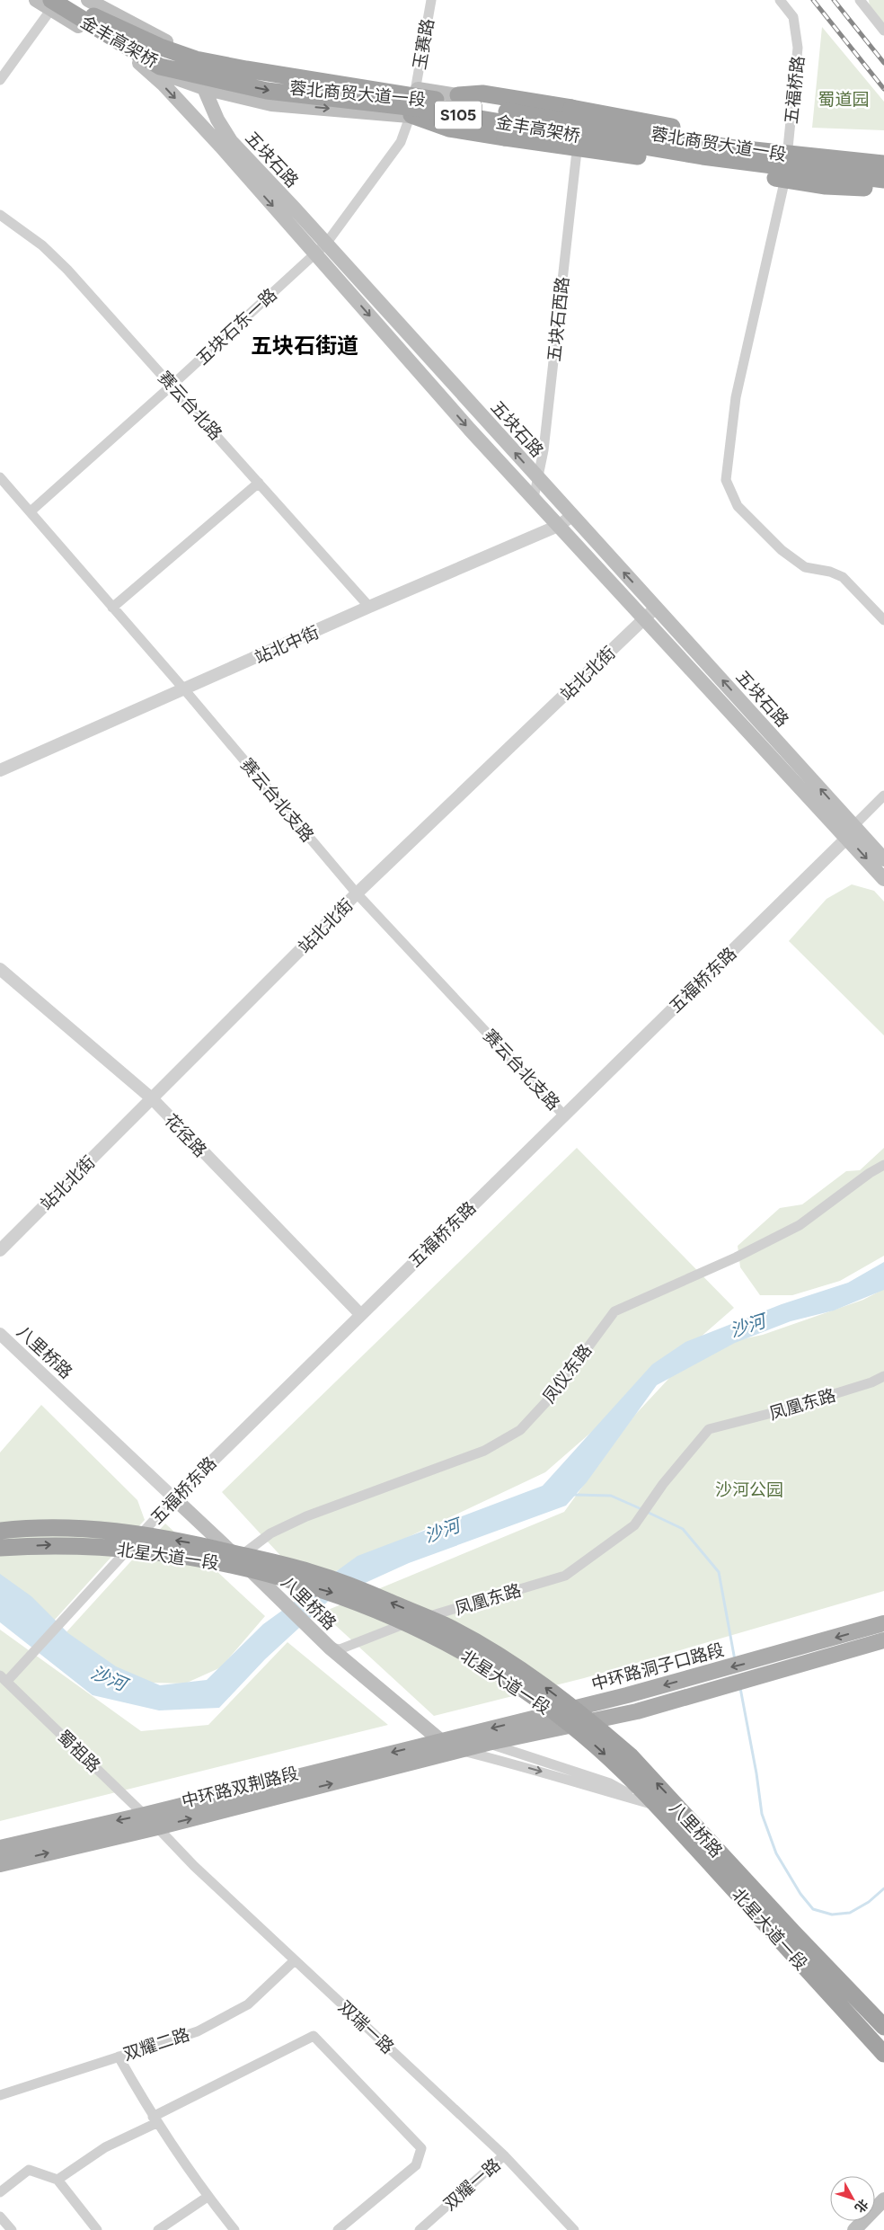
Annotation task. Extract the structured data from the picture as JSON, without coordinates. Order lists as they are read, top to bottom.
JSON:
{
  "streets": {
    "highway": ["金丰高架桥", "S105", "北星大道一段"],
    "main road": [
      "蓉北商贸大道一段",
      "五块石路",
      "八里桥路",
      "中环路洞子口路段",
      "中环路双荆路段"
    ],
    "street": [
      "玉赛路",
      "五福桥路",
      "五块石西路",
      "五块石东一路",
      "赛云台北路",
      "站北中街",
      "站北北街",
      "赛云台北支路",
      "五福桥东路",
      "花径路",
      "凤仪东路",
      "凤凰东路",
      "蜀祖路",
      "双瑞一路",
      "双耀二路",
      "双耀一路"
    ]
  },
  "crossings": [
    ["金丰高架桥", "蓉北商贸大道一段"],
    ["玉赛路", "蓉北商贸大道一段"],
    ["玉赛路", "五块石东一路"],
    ["五福桥路", "蓉北商贸大道一段"],
    ["蓉北商贸大道一段", "五块石路"],
    ["蓉北商贸大道一段", "五块石西路"],
    ["蓉北商贸大道一段", "五块石东一路"],
    ["五块石路", "五块石西路"],
    ["五块石路", "五块石东一路"],
    ["五块石路", "站北中街"],
    ["五块石路", "站北北街"],
    ["五块石路", "五福桥东路"],
    ["五块石东一路", "赛云台北路"],
    ["五块石东一路", "赛云台北支路"],
    ["赛云台北路", "站北中街"],
    ["站北中街", "赛云台北支路"],
    ["站北北街", "赛云台北支路"],
    ["站北北街", "花径路"],
    ["赛云台北支路", "五福桥东路"],
    ["五福桥东路", "花径路"],
    ["五福桥东路", "八里桥路"],
    ["五福桥东路", "蜀祖路"],
    ["八里桥路", "凤仪东路"],
    ["八里桥路", "凤凰东路"],
    ["八里桥路", "北星大道一段"],
    ["八里桥路", "中环路洞子口路段"],
    ["八里桥路", "中环路双荆路段"],
    ["中环路洞子口路段", "中环路双荆路段"],
    ["蜀祖路", "中环路双荆路段"],
    ["蜀祖路", "双瑞一路"],
    ["中环路双荆路段", "双瑞一路"],
    ["双瑞一路", "双耀二路"],
    ["双瑞一路", "双耀一路"]
  ],
  "districts": ["五块石街道"],
  "water": ["沙河"],
  "parks": ["蜀道园", "沙河公园"],
  "north": "bottom right"
}
